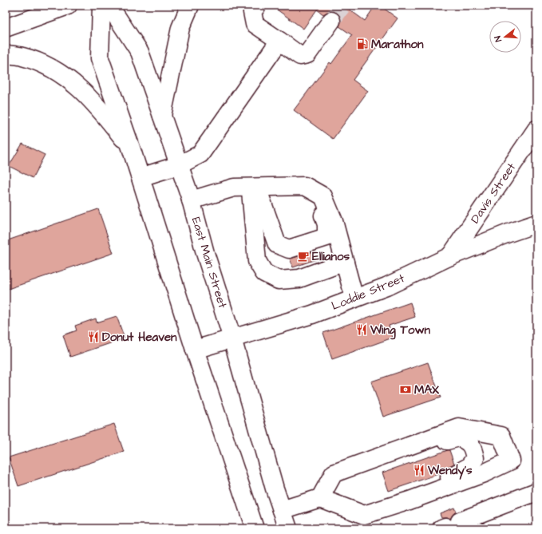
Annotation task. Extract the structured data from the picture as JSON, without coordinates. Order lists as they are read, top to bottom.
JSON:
{
  "streets": {
    "main road": ["Davis Street", "East Main Street", "Loddie Street"]
  },
  "crossings": [
    ["Davis Street", "Loddie Street"],
    ["East Main Street", "Loddie Street"]
  ],
  "places": {
    "fuel station": ["Marathon"],
    "cafe": ["Ellianos"],
    "restaurant": ["Wing Town", "Donut Heaven", "Wendy's"],
    "bank": ["MAX"]
  },
  "north": "left"
}
